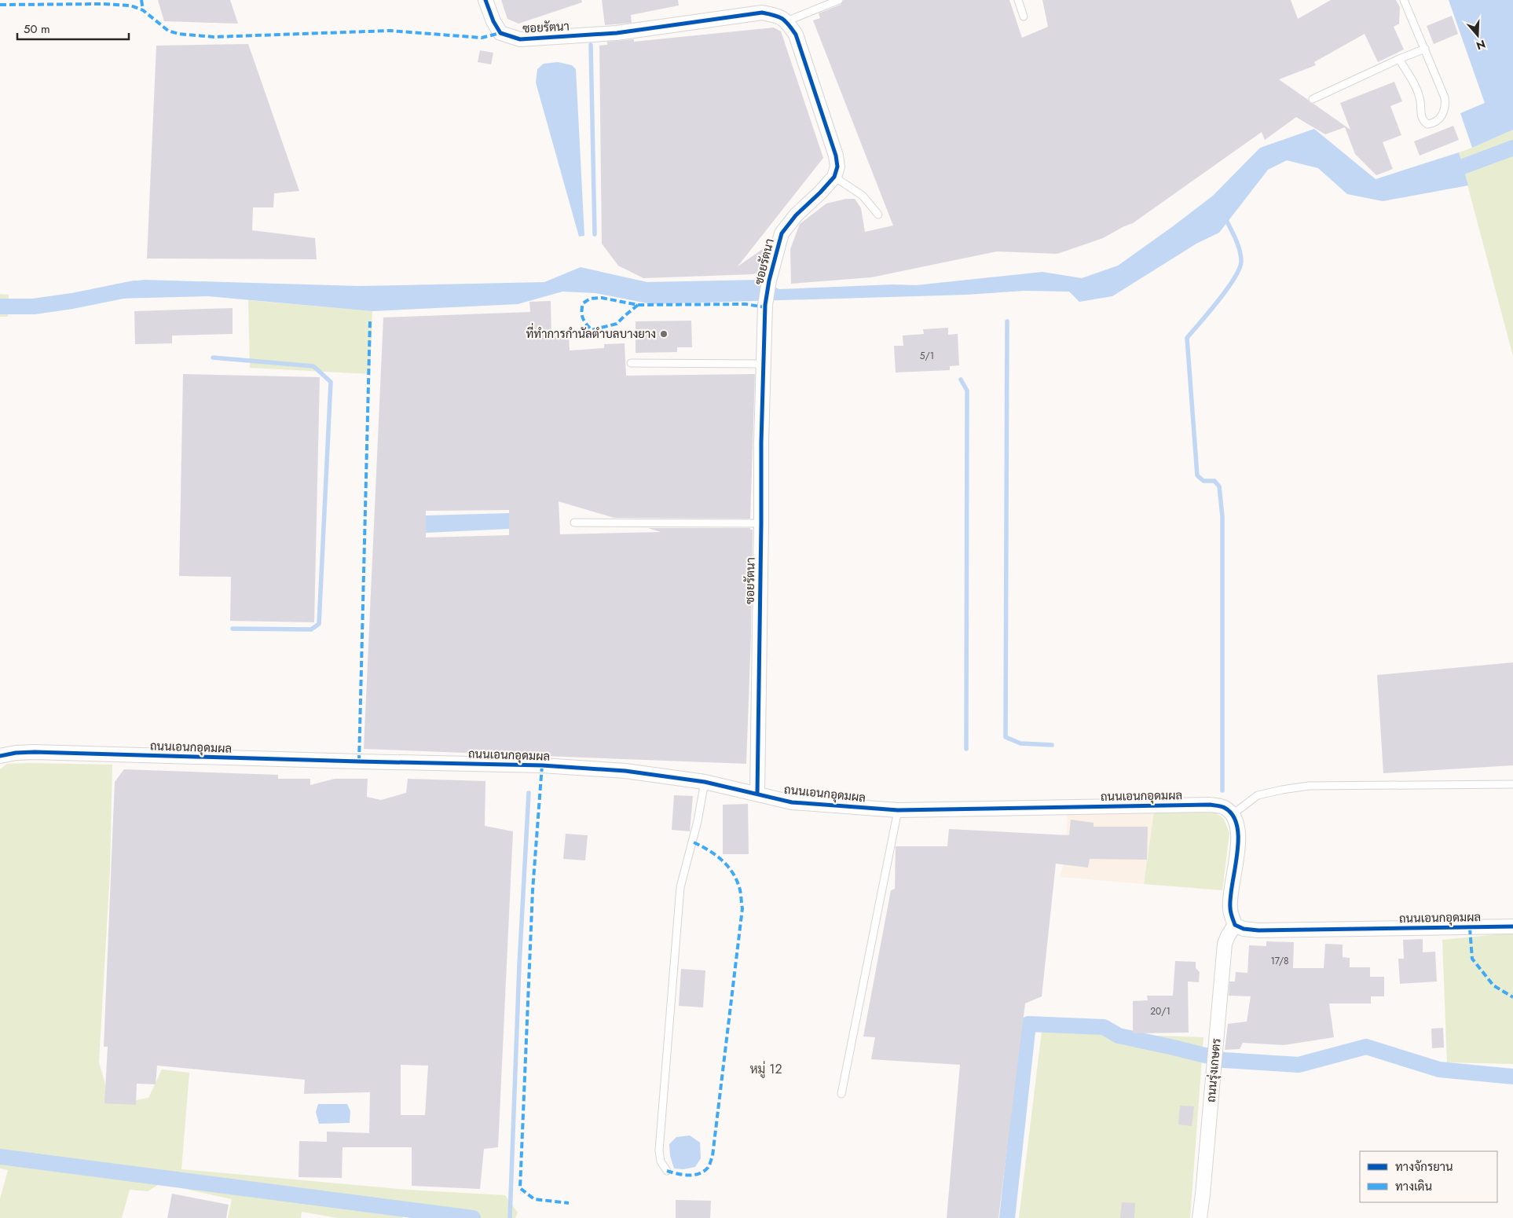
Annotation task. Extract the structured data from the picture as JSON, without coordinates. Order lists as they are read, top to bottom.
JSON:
{
  "streets": {
    "street": ["ซอยรัตนา", "ถนนเอนกอุดมผล", "ถนนรุ่งเกษตร"]
  },
  "crossings": [
    ["ซอยรัตนา", "ถนนเอนกอุดมผล"],
    ["ถนนเอนกอุดมผล", "ถนนรุ่งเกษตร"]
  ],
  "districts": ["หมู่ 12"],
  "places": ["ที่ทำการกำนัลตำบลบางยาง"],
  "house_numbers": ["5/1", "17/8", "20/1"],
  "legend": ["ทางจักรยาน", "ทางเดิน"],
  "scale_bar": "50 m",
  "north": "bottom"
}
